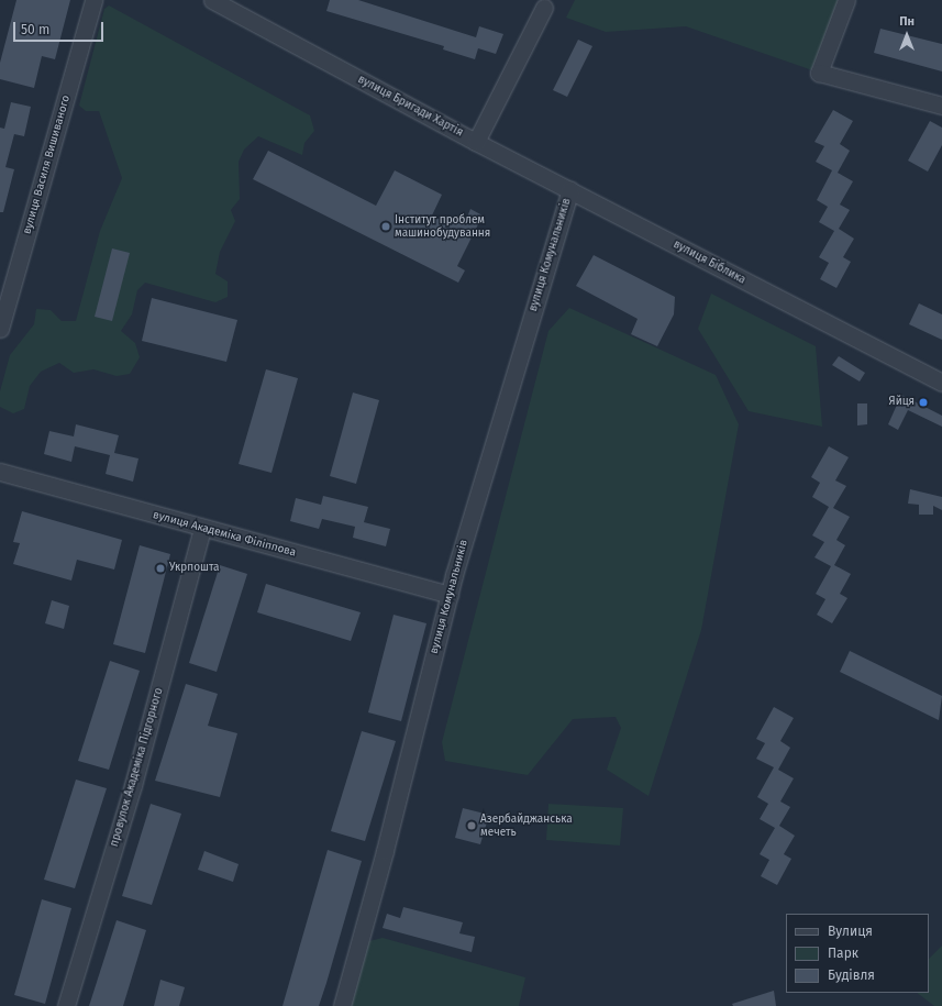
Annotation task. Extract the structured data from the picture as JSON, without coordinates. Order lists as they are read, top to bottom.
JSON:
{
  "streets": {
    "street": [
      "вулиця Бригади Хартія",
      "вулиця Василя Вишиваного",
      "вулиця Комунальників",
      "вулиця Біблика",
      "вулиця Академіка Філіппова",
      "провулок Академіка Підгорного"
    ]
  },
  "crossings": [
    ["вулиця Бригади Хартія", "вулиця Біблика"],
    ["вулиця Комунальників", "вулиця Біблика"],
    ["вулиця Комунальників", "вулиця Академіка Філіппова"],
    ["вулиця Академіка Філіппова", "провулок Академіка Підгорного"]
  ],
  "places": [
    "Інститут проблем машинобудування",
    "Яйця",
    "Укрпошта",
    "Азербайджанська мечеть"
  ],
  "legend": ["Вулиця", "Парк", "Будівля"],
  "scale_bar": "50 m",
  "north": "top"
}
